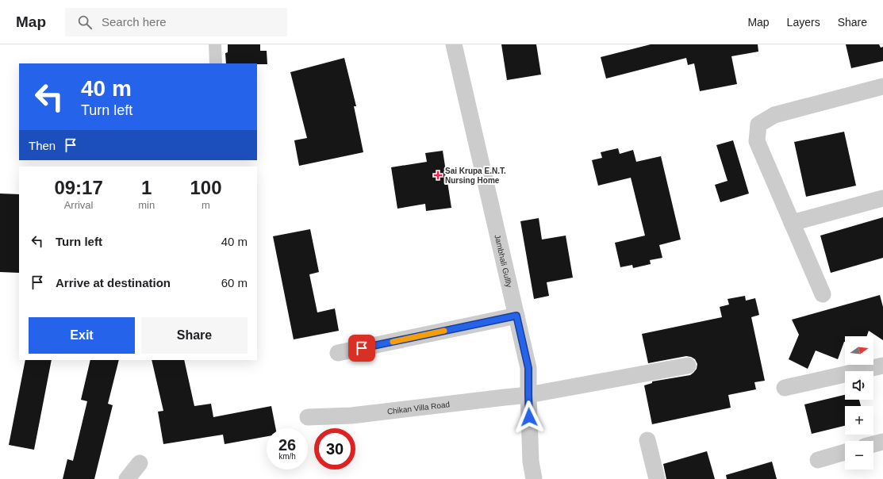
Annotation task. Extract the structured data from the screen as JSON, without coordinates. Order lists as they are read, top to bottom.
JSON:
{
  "streets": {
    "street": ["Jambhali Gullly", "Chikan Villa Road"]
  },
  "crossings": [
    ["Jambhali Gullly", "Chikan Villa Road"]
  ],
  "places": {
    "health": ["Sai Krupa E.N.T. Nursing Home"]
  },
  "north": "right",
  "page": {
    "header": "Map",
    "search": "Search here",
    "nav": ["Map", "Layers", "Share"],
    "turn": ["40 m", "Turn left"],
    "then": "Then",
    "eta": [
      "09:17",
      "Arrival",
      "1",
      "min",
      "100",
      "m"
    ],
    "list": [
      {
        "name": "Turn left",
        "value": "40 m"
      },
      {
        "name": "Arrive at destination",
        "value": "60 m"
      }
    ],
    "buttons": ["Exit", "Share"],
    "map_buttons": ["+", "−"],
    "speed": "26 km/h",
    "limit": "30"
  }
}
